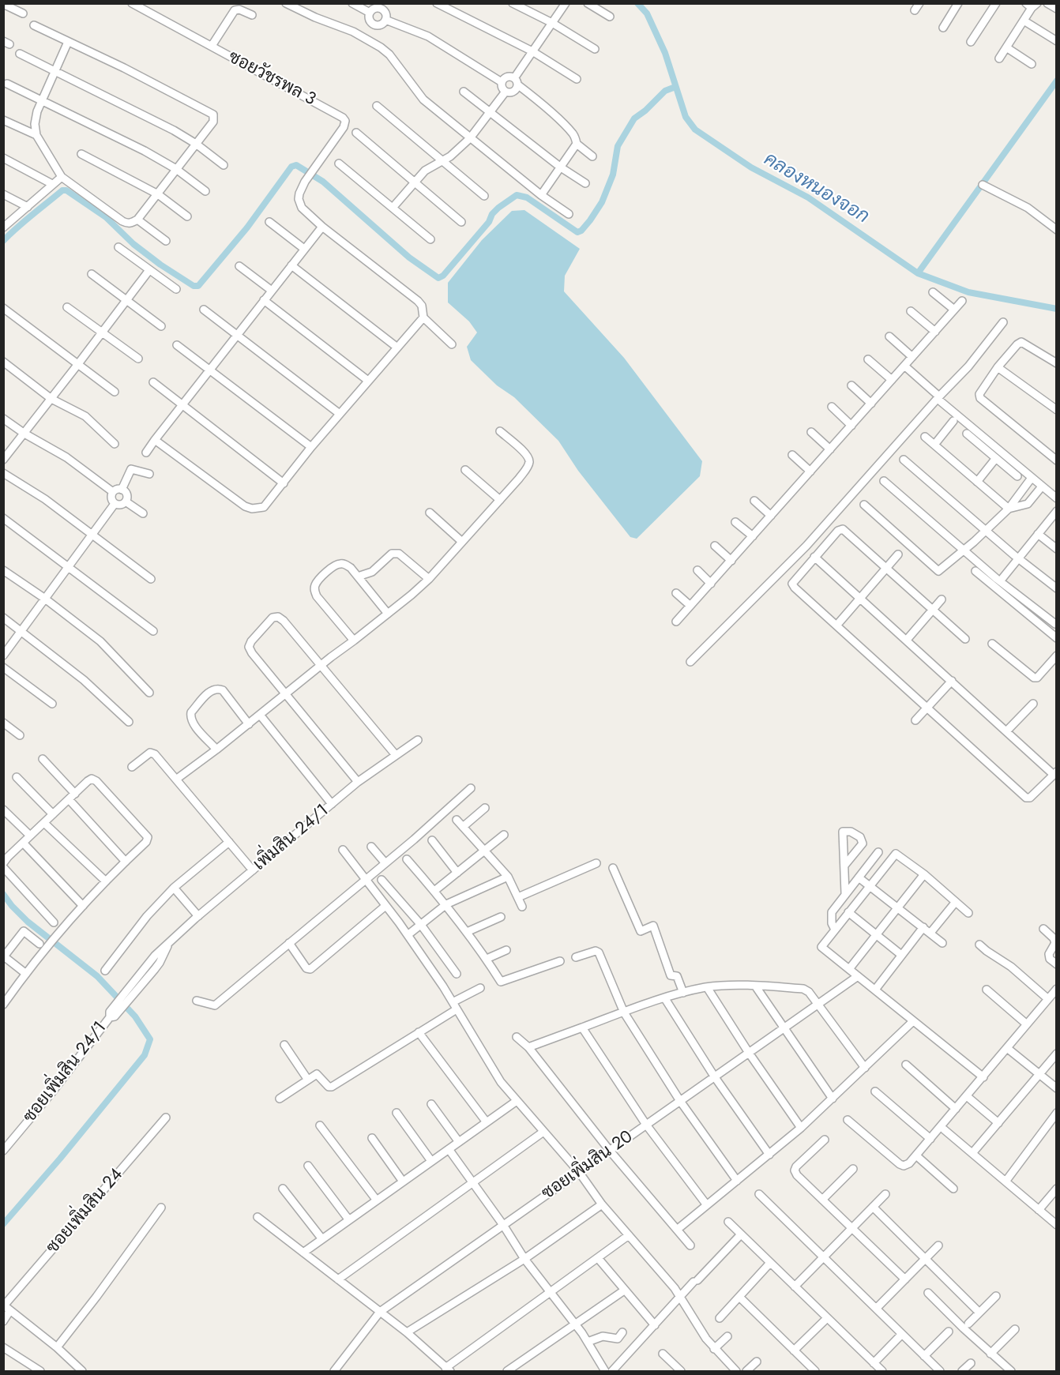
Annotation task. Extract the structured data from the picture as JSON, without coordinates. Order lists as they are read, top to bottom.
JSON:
{
  "streets": {
    "street": [
      "ซอยวัชรพล 3",
      "เพิ่มสิน 24/1",
      "ซอยเพิ่มสิน 24/1",
      "ซอยเพิ่มสิน 20",
      "ซอยเพิ่มสิน 24"
    ]
  },
  "crossings": [
    ["เพิ่มสิน 24/1", "ซอยเพิ่มสิน 24/1"]
  ],
  "water": ["คลองหนองจอก"]
}
